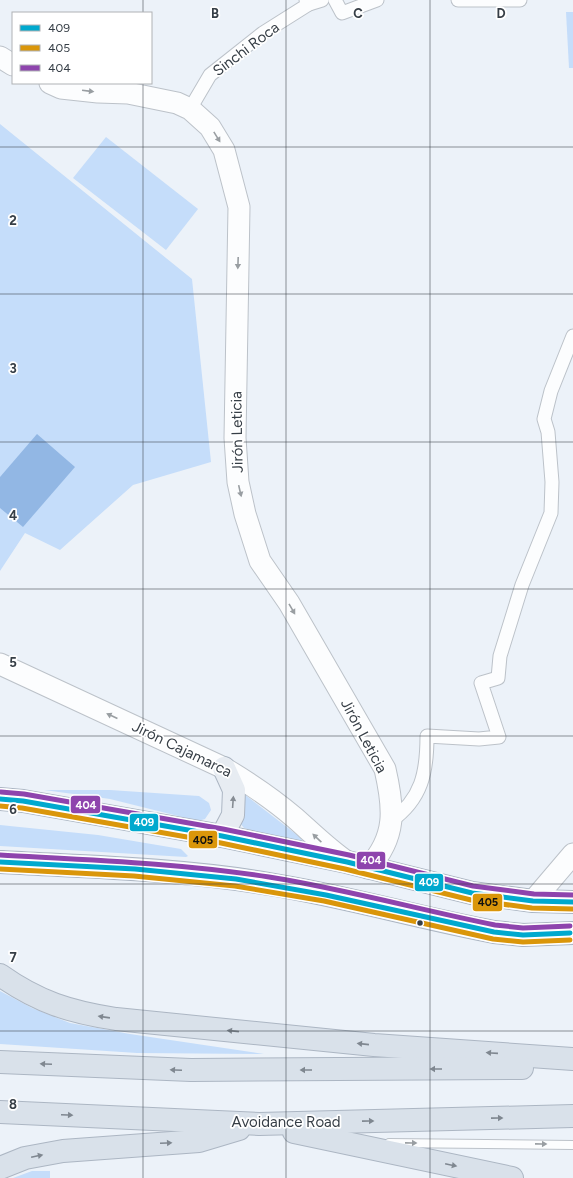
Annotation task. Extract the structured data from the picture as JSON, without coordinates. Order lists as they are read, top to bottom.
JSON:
{
  "streets": {
    "highway": ["Avoidance Road"],
    "street": ["Sinchi Roca", "Jirón Leticia", "Jirón Cajamarca"]
  },
  "crossings": [
    ["Sinchi Roca", "Jirón Leticia"]
  ],
  "one_way": ["Jirón Leticia", "Jirón Cajamarca"],
  "lines": ["transit line 404", "transit line 409", "transit line 405"],
  "legend": ["409", "405", "404"],
  "grid": {
    "columns": ["B", "C", "D"],
    "rows": [
      "2",
      "3",
      "4",
      "5",
      "6",
      "7",
      "8"
    ]
  }
}
